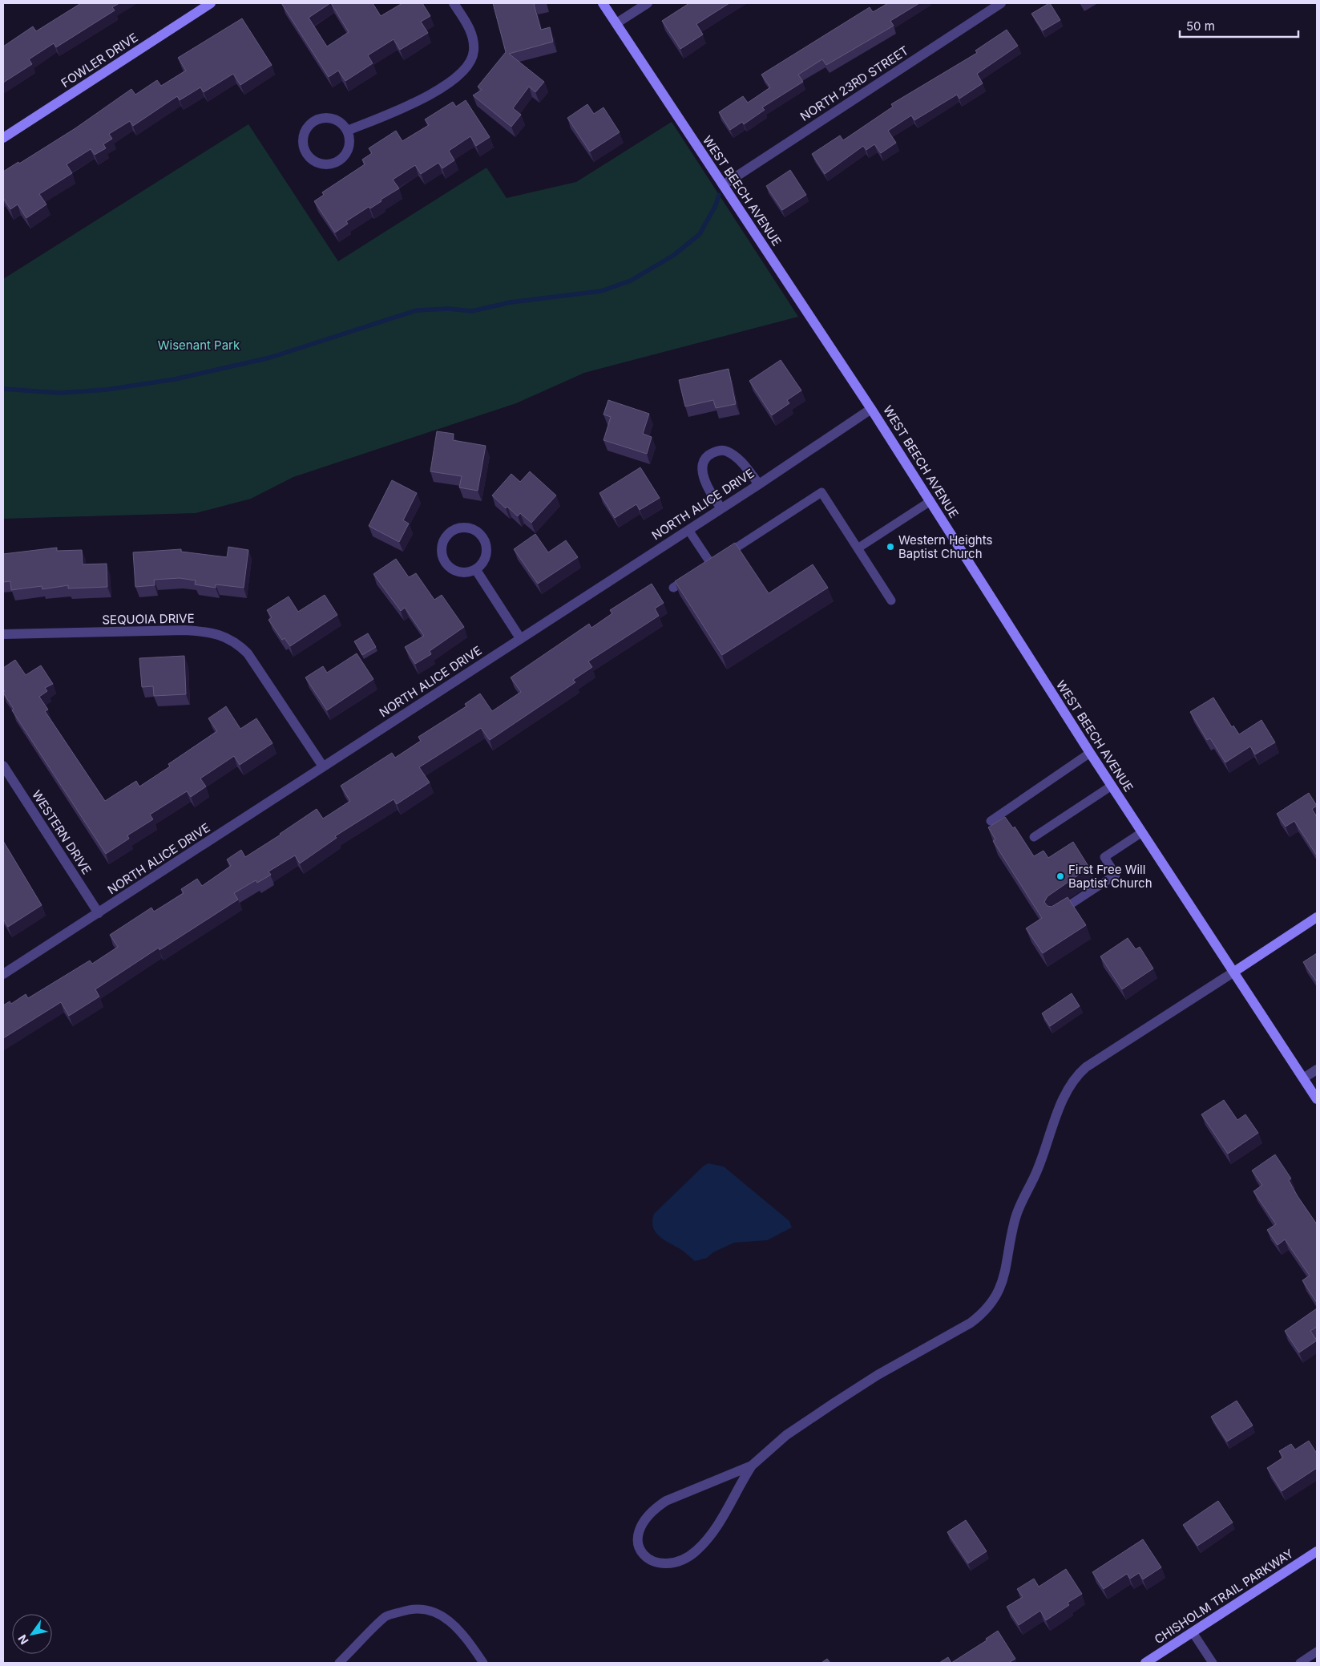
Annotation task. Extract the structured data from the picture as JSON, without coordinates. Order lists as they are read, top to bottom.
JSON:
{
  "streets": {
    "main road": ["FOWLER DRIVE", "WEST BEECH AVENUE", "CHISHOLM TRAIL PARKWAY"],
    "street": [
      "NORTH 23RD STREET",
      "NORTH ALICE DRIVE",
      "SEQUOIA DRIVE",
      "WESTERN DRIVE"
    ]
  },
  "crossings": [
    ["NORTH 23RD STREET", "WEST BEECH AVENUE"],
    ["WEST BEECH AVENUE", "NORTH ALICE DRIVE"],
    ["NORTH ALICE DRIVE", "SEQUOIA DRIVE"],
    ["NORTH ALICE DRIVE", "WESTERN DRIVE"]
  ],
  "parks": ["Wisenant Park"],
  "places": ["Western Heights Baptist Church", "First Free Will Baptist Church"],
  "scale_bar": "50 m",
  "north": "bottom left"
}
